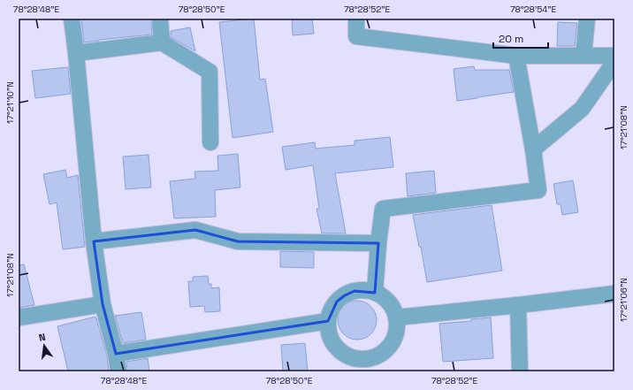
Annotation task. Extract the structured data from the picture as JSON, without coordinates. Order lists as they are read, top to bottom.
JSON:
{
  "scale_bar": "20 m",
  "north": "top",
  "coordinates": [
    "78°28'48\"E",
    "78°28'50\"E",
    "78°28'52\"E",
    "78°28'54\"E",
    "17°21'10\"N",
    "17°21'08\"N",
    "17°21'06\"N"
  ]
}
